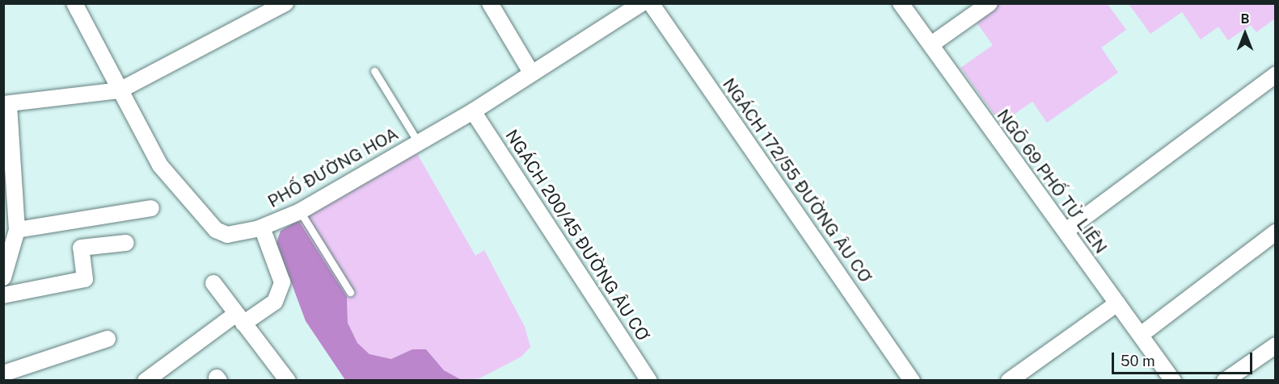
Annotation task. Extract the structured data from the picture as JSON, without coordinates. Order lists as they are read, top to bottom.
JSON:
{
  "streets": {
    "street": [
      "PHỐ ĐƯỜNG HOA",
      "NGÁCH 172/55 ĐƯỜNG ÂU CƠ",
      "NGÕ 69 PHỐ TỬ LIÊN",
      "NGÁCH 200/45 ĐƯỜNG ÂU CƠ"
    ]
  },
  "crossings": [
    ["PHỐ ĐƯỜNG HOA", "NGÁCH 200/45 ĐƯỜNG ÂU CƠ"]
  ],
  "scale_bar": "50 m",
  "north": "top"
}
